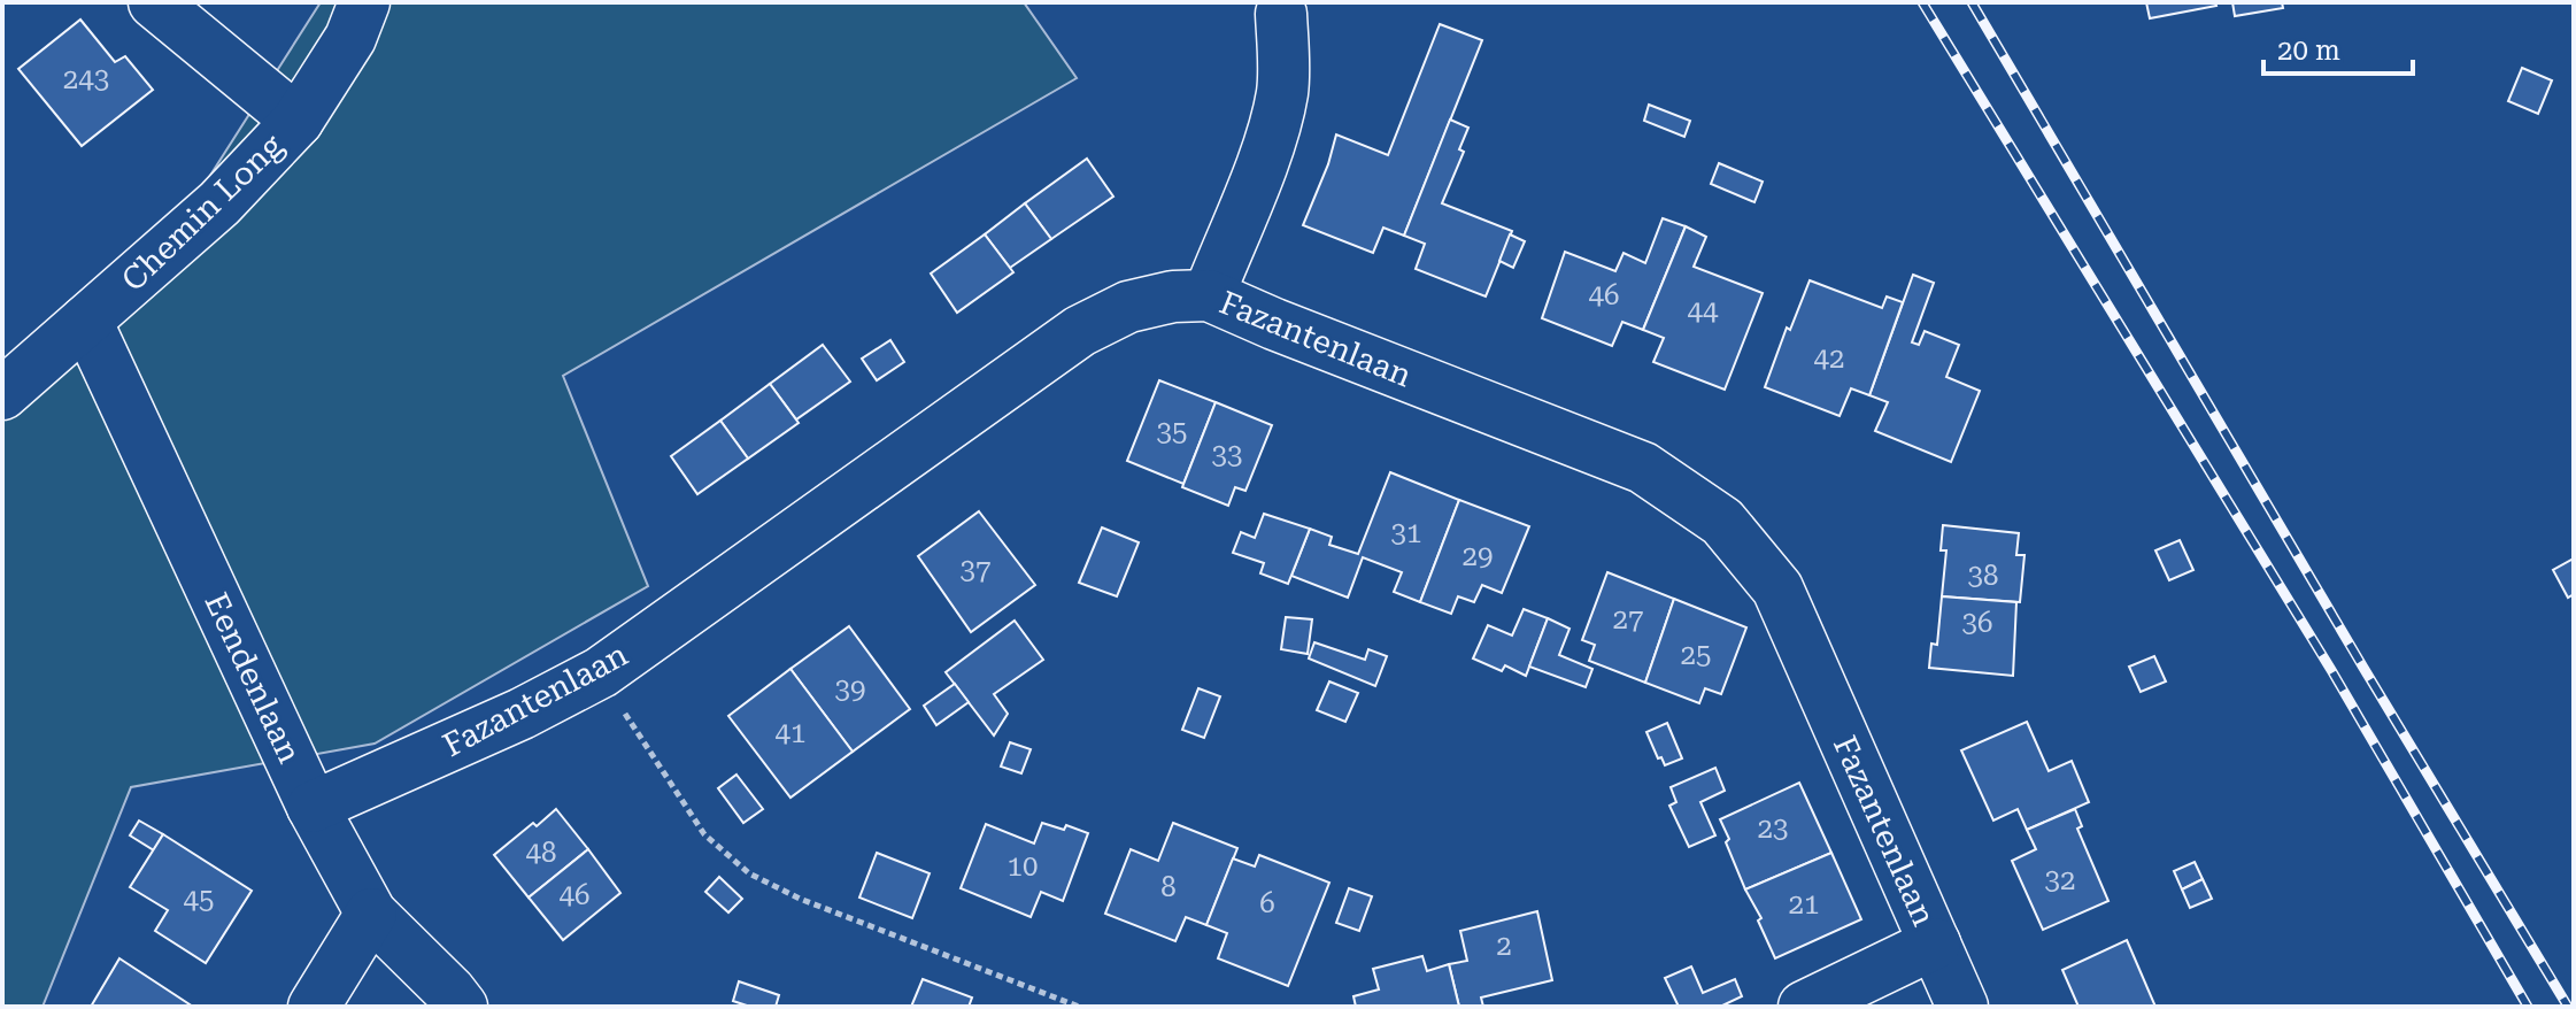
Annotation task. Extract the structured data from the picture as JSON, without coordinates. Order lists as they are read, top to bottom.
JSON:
{
  "streets": {
    "street": ["Chemin Long", "Fazantenlaan", "Eendenlaan"]
  },
  "crossings": [
    ["Chemin Long", "Eendenlaan"],
    ["Fazantenlaan", "Eendenlaan"]
  ],
  "house_numbers": [
    "243",
    "46",
    "44",
    "42",
    "35",
    "33",
    "31",
    "29",
    "37",
    "38",
    "27",
    "36",
    "25",
    "39",
    "41",
    "23",
    "48",
    "10",
    "32",
    "8",
    "46",
    "45",
    "6",
    "21",
    "2"
  ],
  "scale_bar": "20 m"
}
